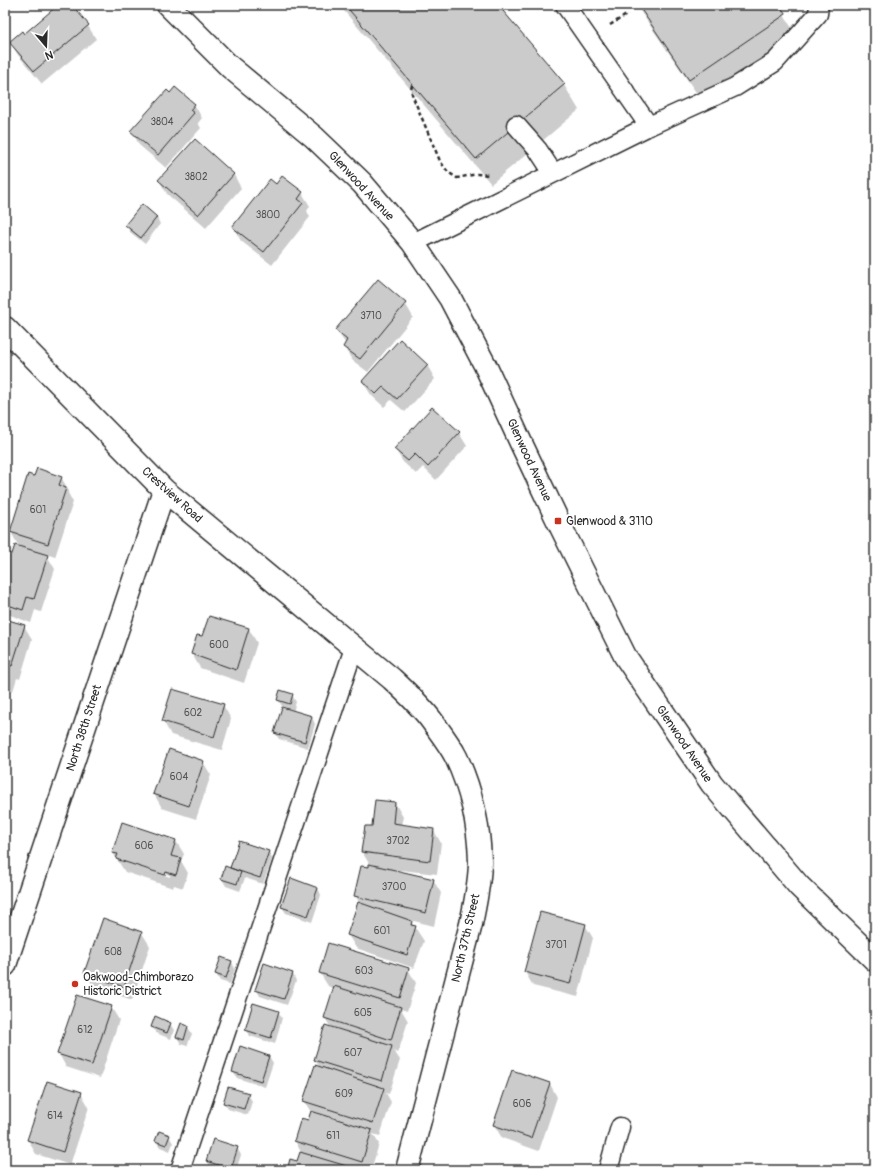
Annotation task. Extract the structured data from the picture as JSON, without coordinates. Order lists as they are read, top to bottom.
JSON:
{
  "streets": {
    "street": [
      "Glenwood Avenue",
      "Crestview Road",
      "North 38th Street",
      "North 37th Street"
    ]
  },
  "crossings": [
    ["Crestview Road", "North 38th Street"],
    ["Crestview Road", "North 37th Street"]
  ],
  "places": {
    "transit": ["Glenwood & 3110"],
    "other": ["Oakwood-Chimborazo Historic District"]
  },
  "house_numbers": [
    "3804",
    "3802",
    "3800",
    "3710",
    "601",
    "600",
    "602",
    "604",
    "3702",
    "606",
    "3700",
    "601",
    "3701",
    "608",
    "603",
    "605",
    "612",
    "607",
    "609",
    "606",
    "614",
    "611"
  ],
  "north": "bottom"
}
